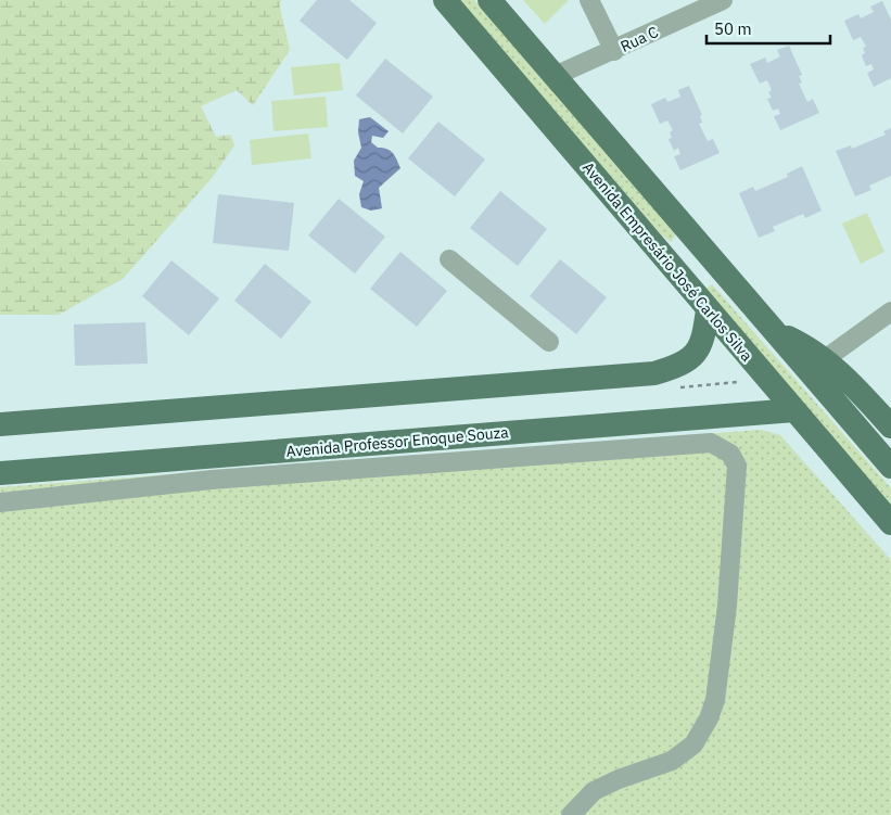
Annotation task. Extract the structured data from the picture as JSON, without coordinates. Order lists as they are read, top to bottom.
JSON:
{
  "streets": {
    "main road": ["Avenida Empresário José Carlos Silva", "Avenida Professor Enoque Souza"],
    "street": ["Rua C"]
  },
  "crossings": [
    ["Avenida Empresário José Carlos Silva", "Avenida Professor Enoque Souza"]
  ],
  "scale_bar": "50 m"
}
